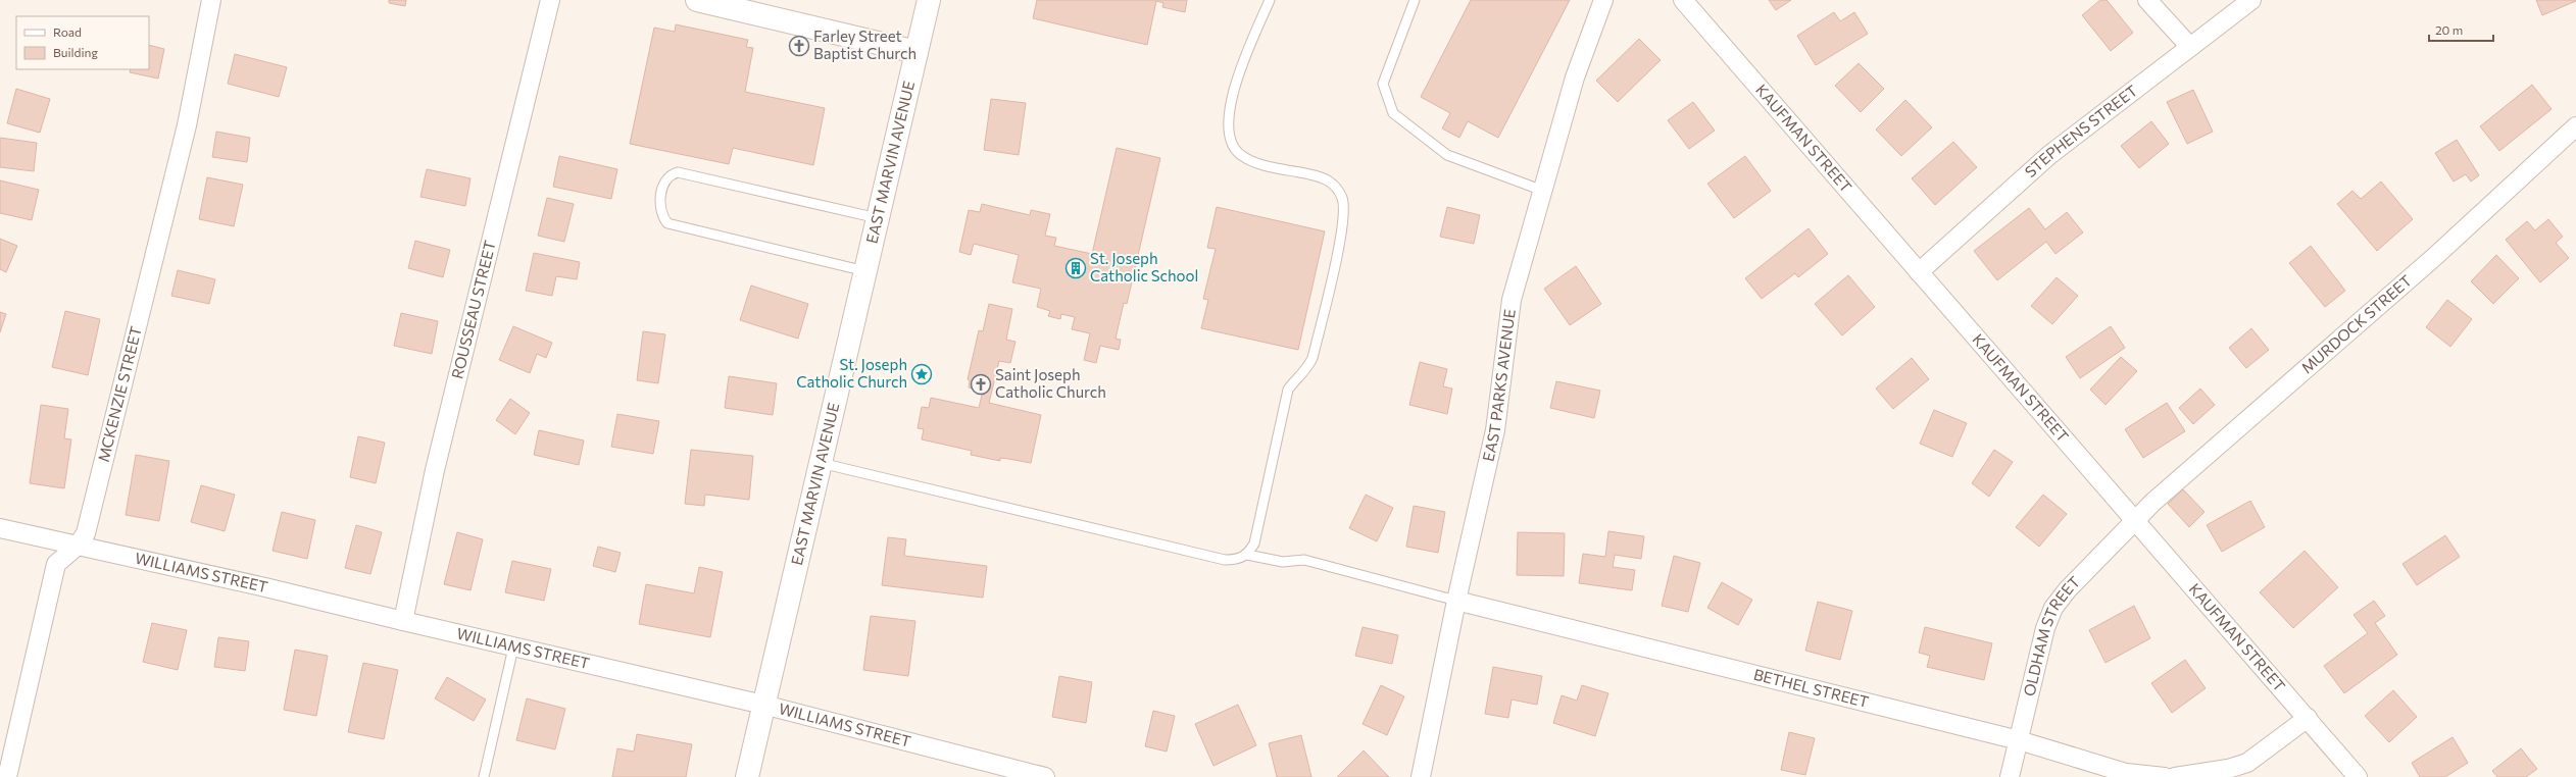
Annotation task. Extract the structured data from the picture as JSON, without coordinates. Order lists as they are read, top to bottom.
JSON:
{
  "streets": {
    "main road": ["EAST MARVIN AVENUE"],
    "street": [
      "STEPHENS STREET",
      "KAUFMAN STREET",
      "ROUSSEAU STREET",
      "MURDOCK STREET",
      "EAST PARKS AVENUE",
      "MCKENZIE STREET",
      "WILLIAMS STREET",
      "OLDHAM STREET",
      "BETHEL STREET"
    ]
  },
  "crossings": [
    ["STEPHENS STREET", "KAUFMAN STREET"],
    ["KAUFMAN STREET", "MURDOCK STREET"],
    ["KAUFMAN STREET", "OLDHAM STREET"],
    ["EAST MARVIN AVENUE", "WILLIAMS STREET"],
    ["ROUSSEAU STREET", "WILLIAMS STREET"],
    ["MURDOCK STREET", "OLDHAM STREET"],
    ["EAST PARKS AVENUE", "BETHEL STREET"],
    ["MCKENZIE STREET", "WILLIAMS STREET"],
    ["OLDHAM STREET", "BETHEL STREET"]
  ],
  "places": {
    "church": ["Farley Street Baptist Church", "Saint Joseph Catholic Church"],
    "building": ["St. Joseph Catholic School"],
    "place": ["St. Joseph Catholic Church"]
  },
  "legend": ["Road", "Building"],
  "scale_bar": "20 m"
}
